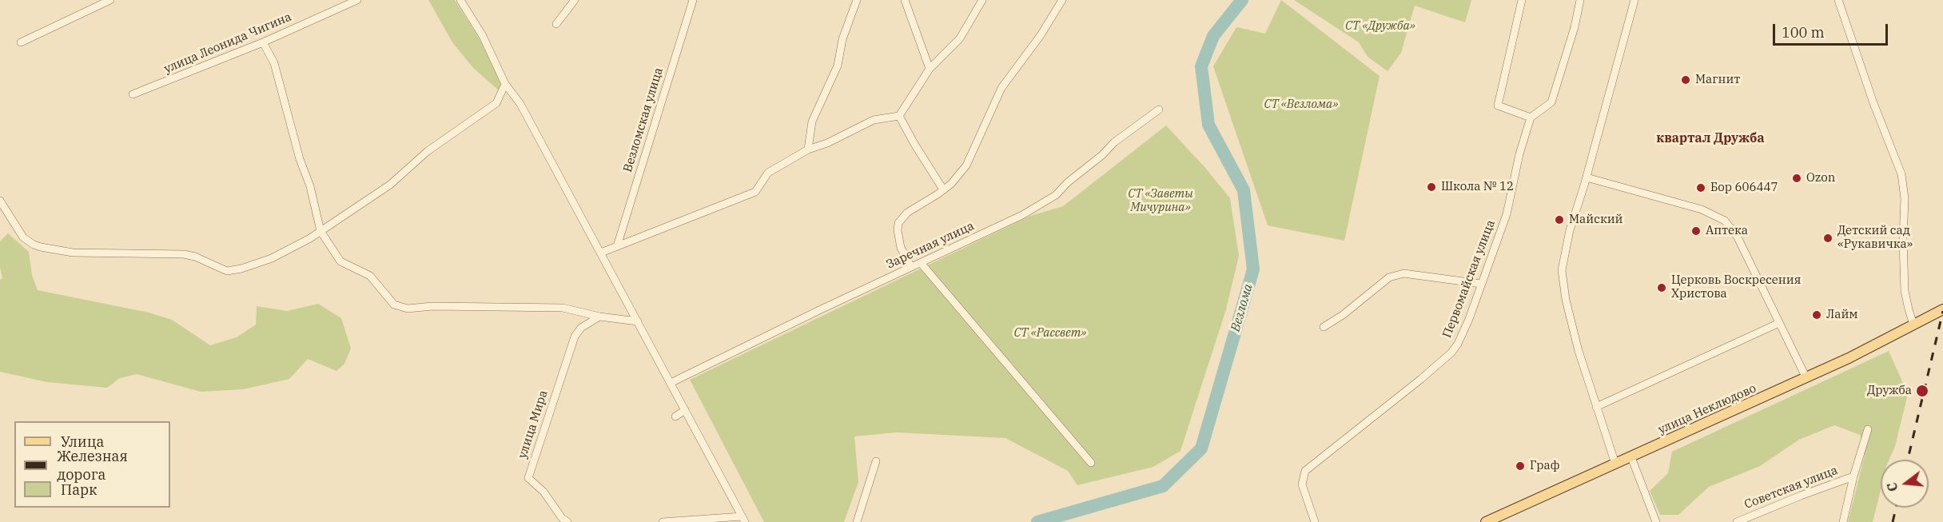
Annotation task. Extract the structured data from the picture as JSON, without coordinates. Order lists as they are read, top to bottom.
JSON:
{
  "streets": {
    "main road": ["улица Неклюдово"],
    "street": [
      "улица Леонида Чигина",
      "Везломская улица",
      "Заречная улица",
      "Первомайская улица",
      "улица Мира",
      "Советская улица"
    ]
  },
  "districts": ["квартал Дружба"],
  "water": ["Везлома"],
  "parks": [
    "СТ «Дружба»",
    "СТ «Везлома»",
    "СТ «Заветы Мичурина»",
    "СТ «Рассвет»"
  ],
  "places": [
    "Магнит",
    "Ozon",
    "Школа № 12",
    "Бор 606447",
    "Майский",
    "Аптека",
    "Детский сад «Рукавичка»",
    "Церковь Воскресения Христова",
    "Лайм",
    "Дружба",
    "Граф"
  ],
  "legend": ["Улица", "Железная дорога", "Парк"],
  "scale_bar": "100 m",
  "north": "left"
}
